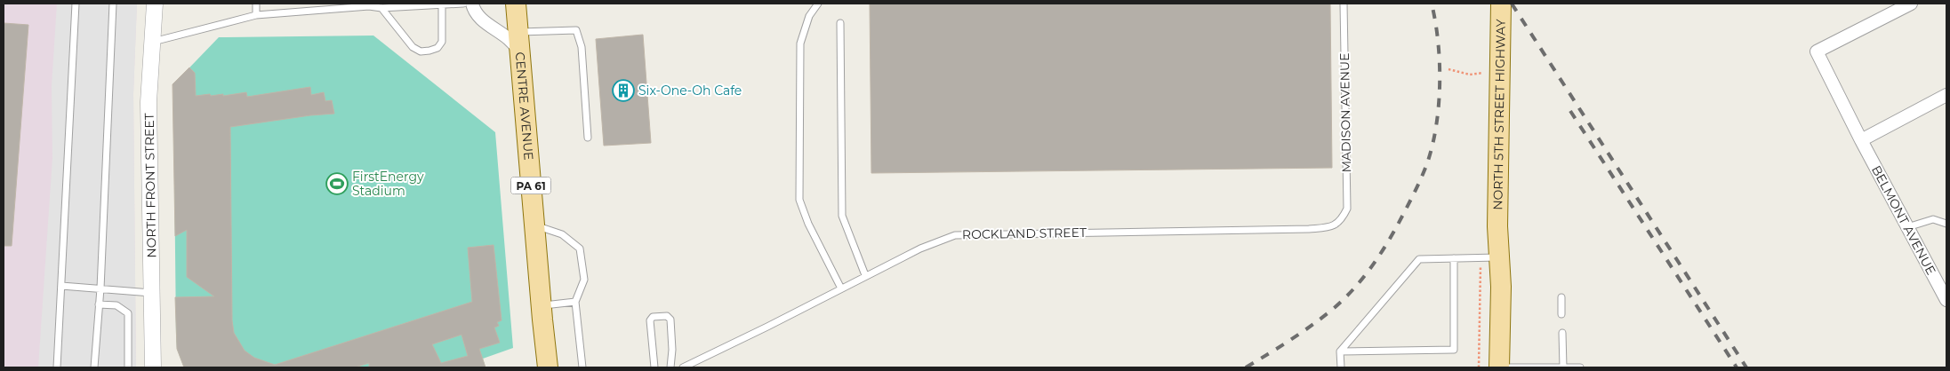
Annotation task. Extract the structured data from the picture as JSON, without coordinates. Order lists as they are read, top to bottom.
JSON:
{
  "streets": {
    "main road": ["CENTRE AVENUE", "NORTH 5TH STREET HIGHWAY", "PA 61"],
    "street": ["NORTH FRONT STREET", "BELMONT AVENUE"],
    "lane": ["MADISON AVENUE", "ROCKLAND STREET"]
  },
  "crossings": [
    ["MADISON AVENUE", "ROCKLAND STREET"]
  ],
  "places": {
    "building": ["Six-One-Oh Cafe"],
    "sports": ["FirstEnergy Stadium"]
  }
}
